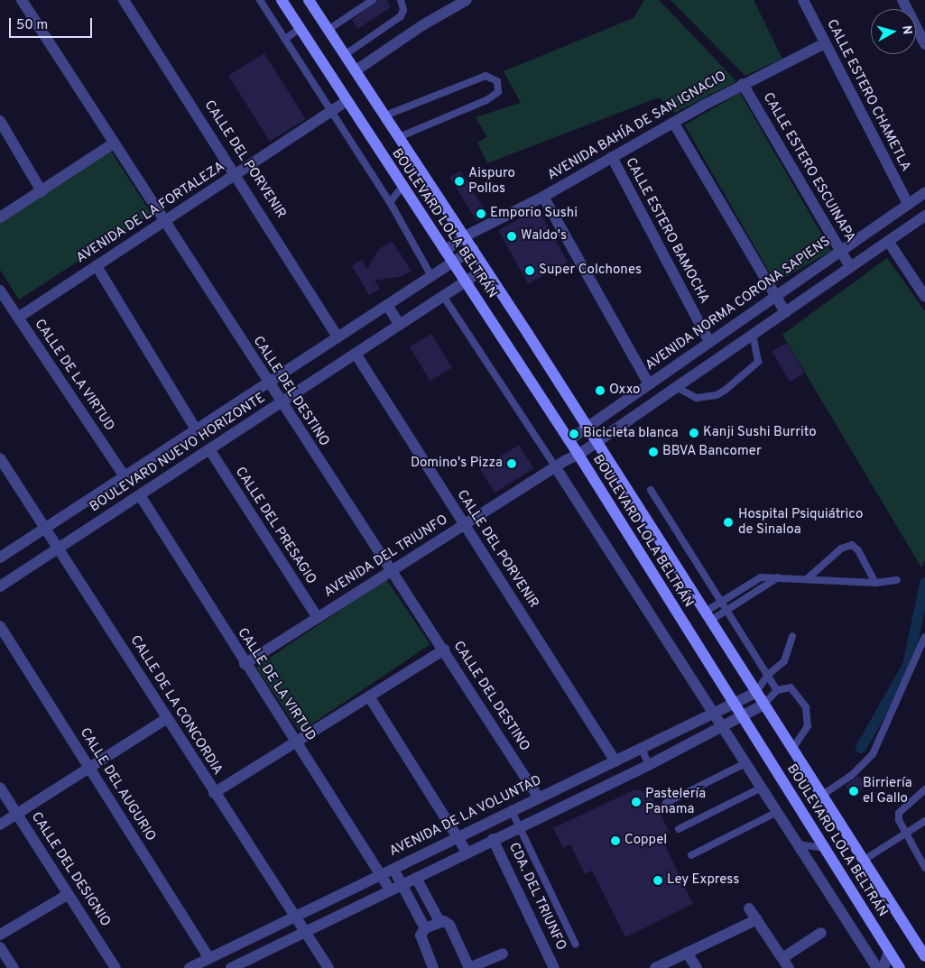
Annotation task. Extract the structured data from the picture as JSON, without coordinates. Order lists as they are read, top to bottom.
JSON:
{
  "streets": {
    "main road": ["BOULEVARD LOLA BELTRÁN"],
    "street": [
      "CALLE ESTERO CHAMETLA",
      "AVENIDA BAHÍA DE SAN IGNACIO",
      "CALLE DEL PORVENIR",
      "CALLE ESTERO ESCUINAPA",
      "AVENIDA DE LA FORTALEZA",
      "CALLE ESTERO BAMOCHA",
      "AVENIDA NORMA CORONA SAPIENS",
      "CALLE DE LA VIRTUD",
      "CALLE DEL DESTINO",
      "BOULEVARD NUEVO HORIZONTE",
      "CALLE DEL PRESAGIO",
      "AVENIDA DEL TRIUNFO",
      "CALLE DE LA CONCORDIA",
      "CALLE DEL AUGURIO",
      "AVENIDA DE LA VOLUNTAD",
      "CALLE DEL DESIGNIO",
      "CDA. DEL TRIUNFO"
    ]
  },
  "crossings": [
    ["CALLE ESTERO CHAMETLA", "AVENIDA BAHÍA DE SAN IGNACIO"],
    ["CALLE ESTERO CHAMETLA", "AVENIDA NORMA CORONA SAPIENS"],
    ["AVENIDA BAHÍA DE SAN IGNACIO", "CALLE ESTERO ESCUINAPA"],
    ["AVENIDA BAHÍA DE SAN IGNACIO", "BOULEVARD LOLA BELTRÁN"],
    ["AVENIDA BAHÍA DE SAN IGNACIO", "CALLE ESTERO BAMOCHA"],
    ["CALLE DEL PORVENIR", "AVENIDA DE LA FORTALEZA"],
    ["CALLE DEL PORVENIR", "BOULEVARD NUEVO HORIZONTE"],
    ["CALLE DEL PORVENIR", "AVENIDA DEL TRIUNFO"],
    ["CALLE DEL PORVENIR", "AVENIDA DE LA VOLUNTAD"],
    ["CALLE ESTERO ESCUINAPA", "AVENIDA NORMA CORONA SAPIENS"],
    ["AVENIDA DE LA FORTALEZA", "BOULEVARD LOLA BELTRÁN"],
    ["AVENIDA DE LA FORTALEZA", "CALLE DE LA VIRTUD"],
    ["AVENIDA DE LA FORTALEZA", "CALLE DEL DESTINO"],
    ["BOULEVARD LOLA BELTRÁN", "AVENIDA NORMA CORONA SAPIENS"],
    ["BOULEVARD LOLA BELTRÁN", "BOULEVARD NUEVO HORIZONTE"],
    ["BOULEVARD LOLA BELTRÁN", "AVENIDA DEL TRIUNFO"],
    ["BOULEVARD LOLA BELTRÁN", "AVENIDA DE LA VOLUNTAD"],
    ["CALLE ESTERO BAMOCHA", "AVENIDA NORMA CORONA SAPIENS"],
    ["CALLE DE LA VIRTUD", "BOULEVARD NUEVO HORIZONTE"],
    ["CALLE DE LA VIRTUD", "AVENIDA DEL TRIUNFO"],
    ["CALLE DE LA VIRTUD", "AVENIDA DE LA VOLUNTAD"],
    ["CALLE DEL DESTINO", "BOULEVARD NUEVO HORIZONTE"],
    ["CALLE DEL DESTINO", "AVENIDA DEL TRIUNFO"],
    ["CALLE DEL DESTINO", "AVENIDA DE LA VOLUNTAD"],
    ["BOULEVARD NUEVO HORIZONTE", "CALLE DEL PRESAGIO"],
    ["BOULEVARD NUEVO HORIZONTE", "CALLE DE LA CONCORDIA"],
    ["CALLE DEL PRESAGIO", "AVENIDA DEL TRIUNFO"],
    ["CALLE DE LA CONCORDIA", "AVENIDA DE LA VOLUNTAD"],
    ["CALLE DEL AUGURIO", "AVENIDA DE LA VOLUNTAD"]
  ],
  "places": [
    "Aispuro Pollos",
    "Emporio Sushi",
    "Waldo's",
    "Super Colchones",
    "Oxxo",
    "Kanji Sushi Burrito",
    "Bicicleta blanca",
    "BBVA Bancomer",
    "Domino's Pizza",
    "Hospital Psiquiátrico de Sinaloa",
    "Birriería el Gallo",
    "Pastelería Panama",
    "Coppel",
    "Ley Express"
  ],
  "scale_bar": "50 m",
  "north": "right"
}
